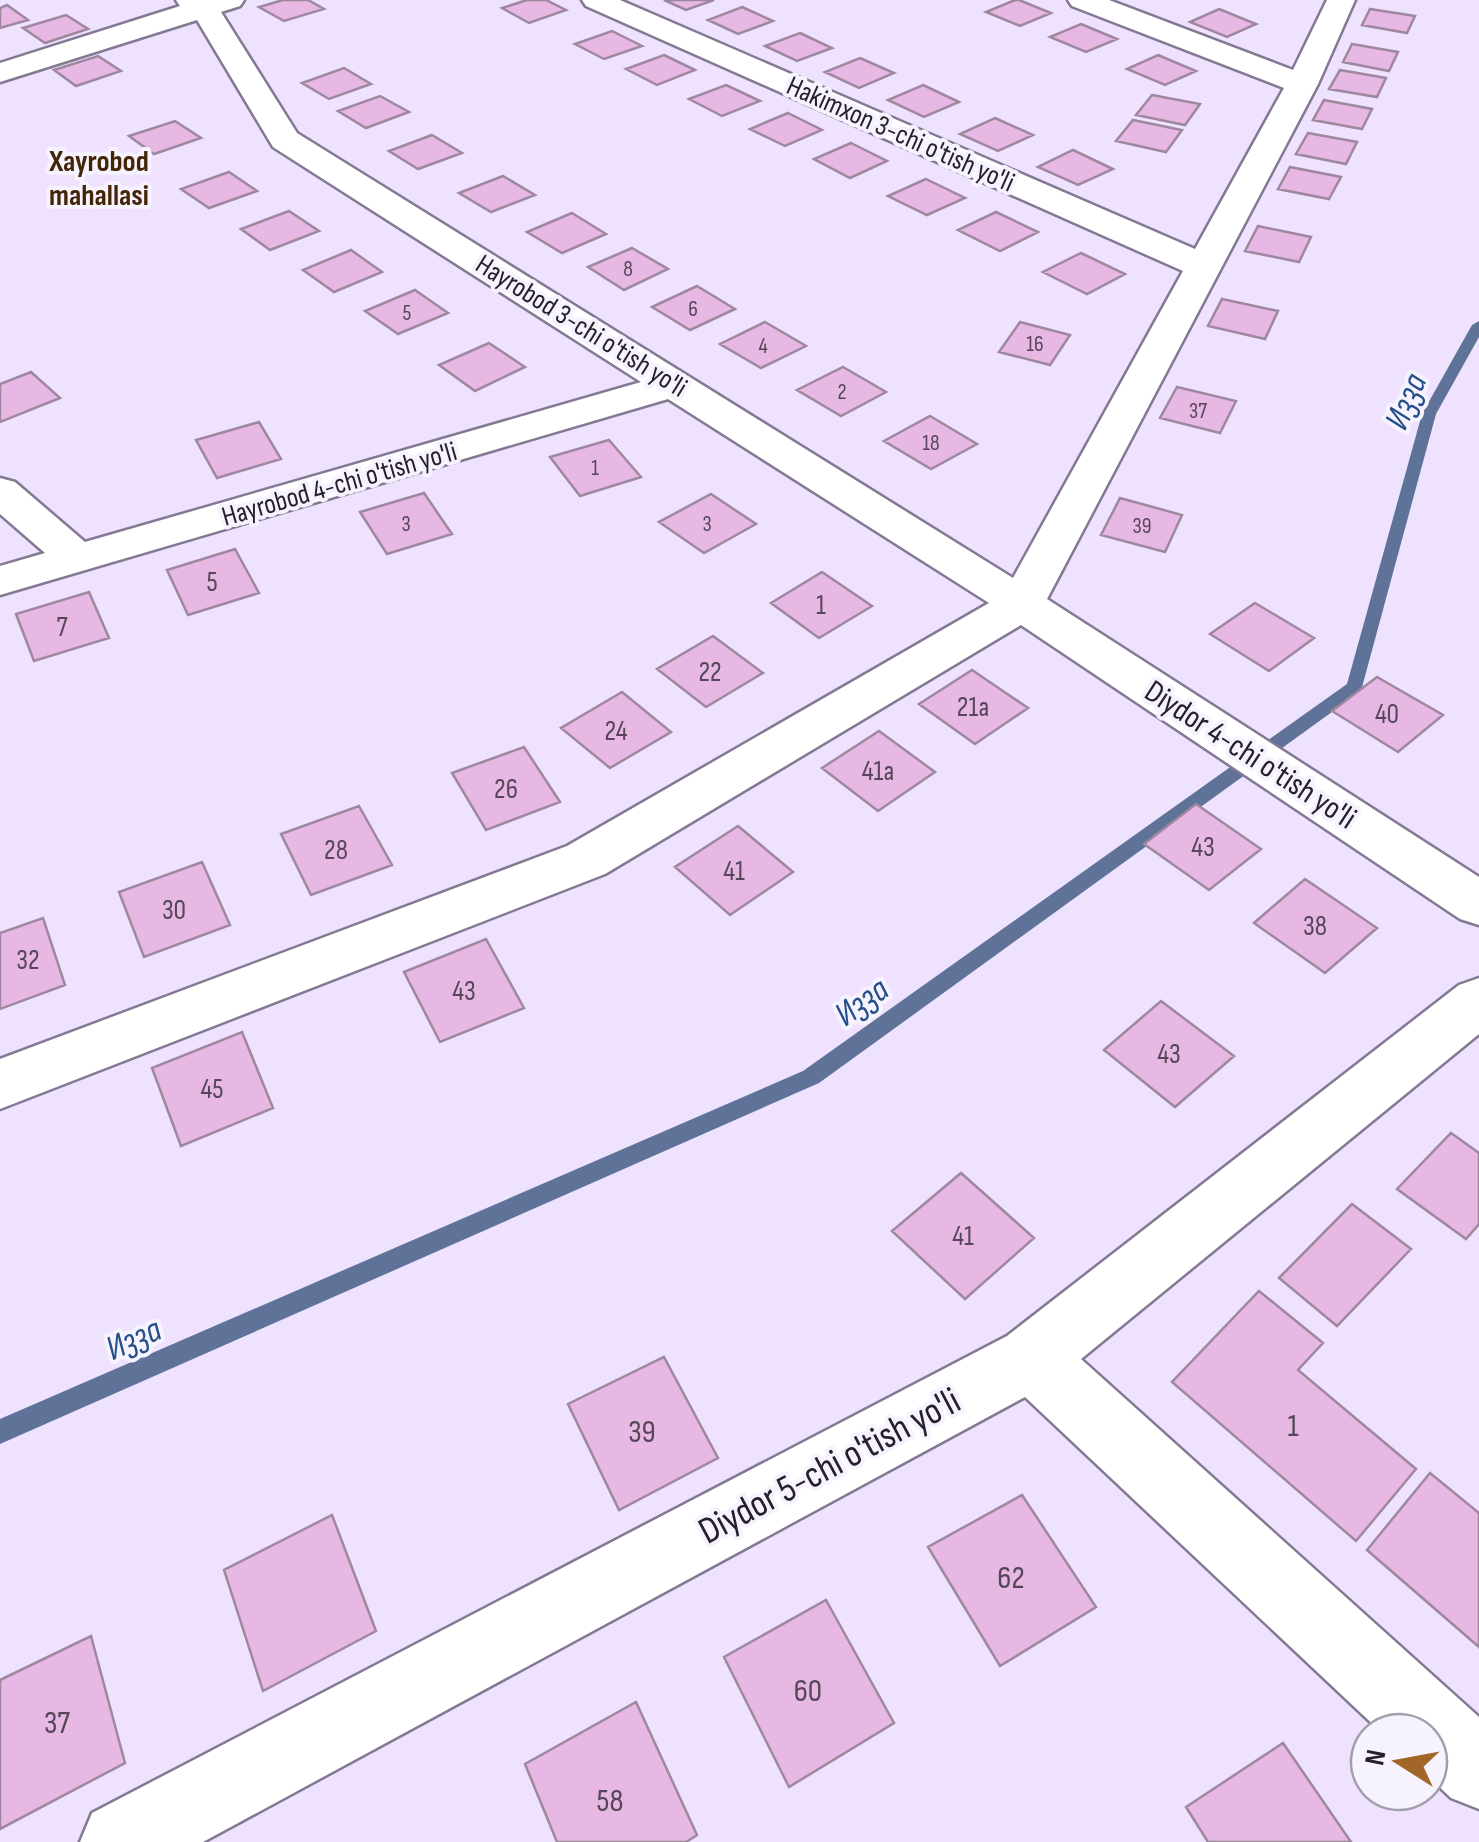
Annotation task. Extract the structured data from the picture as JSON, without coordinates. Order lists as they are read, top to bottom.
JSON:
{
  "streets": {
    "street": [
      "Hakimxon 3-chi o'tish yo'li",
      "Hayrobod 3-chi o'tish yo'li",
      "Hayrobod 4-chi o'tish yo'li",
      "Diydor 4-chi o'tish yo'li",
      "Diydor 5-chi o'tish yo'li"
    ]
  },
  "crossings": [
    ["Hayrobod 3-chi o'tish yo'li", "Hayrobod 4-chi o'tish yo'li"],
    ["Hayrobod 3-chi o'tish yo'li", "Diydor 4-chi o'tish yo'li"]
  ],
  "districts": ["Xayrobod mahallasi"],
  "water": ["Изза"],
  "house_numbers": [
    "8",
    "6",
    "5",
    "16",
    "4",
    "2",
    "37",
    "18",
    "1",
    "3",
    "3",
    "39",
    "5",
    "1",
    "7",
    "22",
    "21a",
    "40",
    "24",
    "41a",
    "26",
    "43",
    "28",
    "41",
    "30",
    "38",
    "32",
    "43",
    "43",
    "45",
    "41",
    "1",
    "39",
    "62",
    "60",
    "37",
    "58"
  ],
  "north": "left"
}
